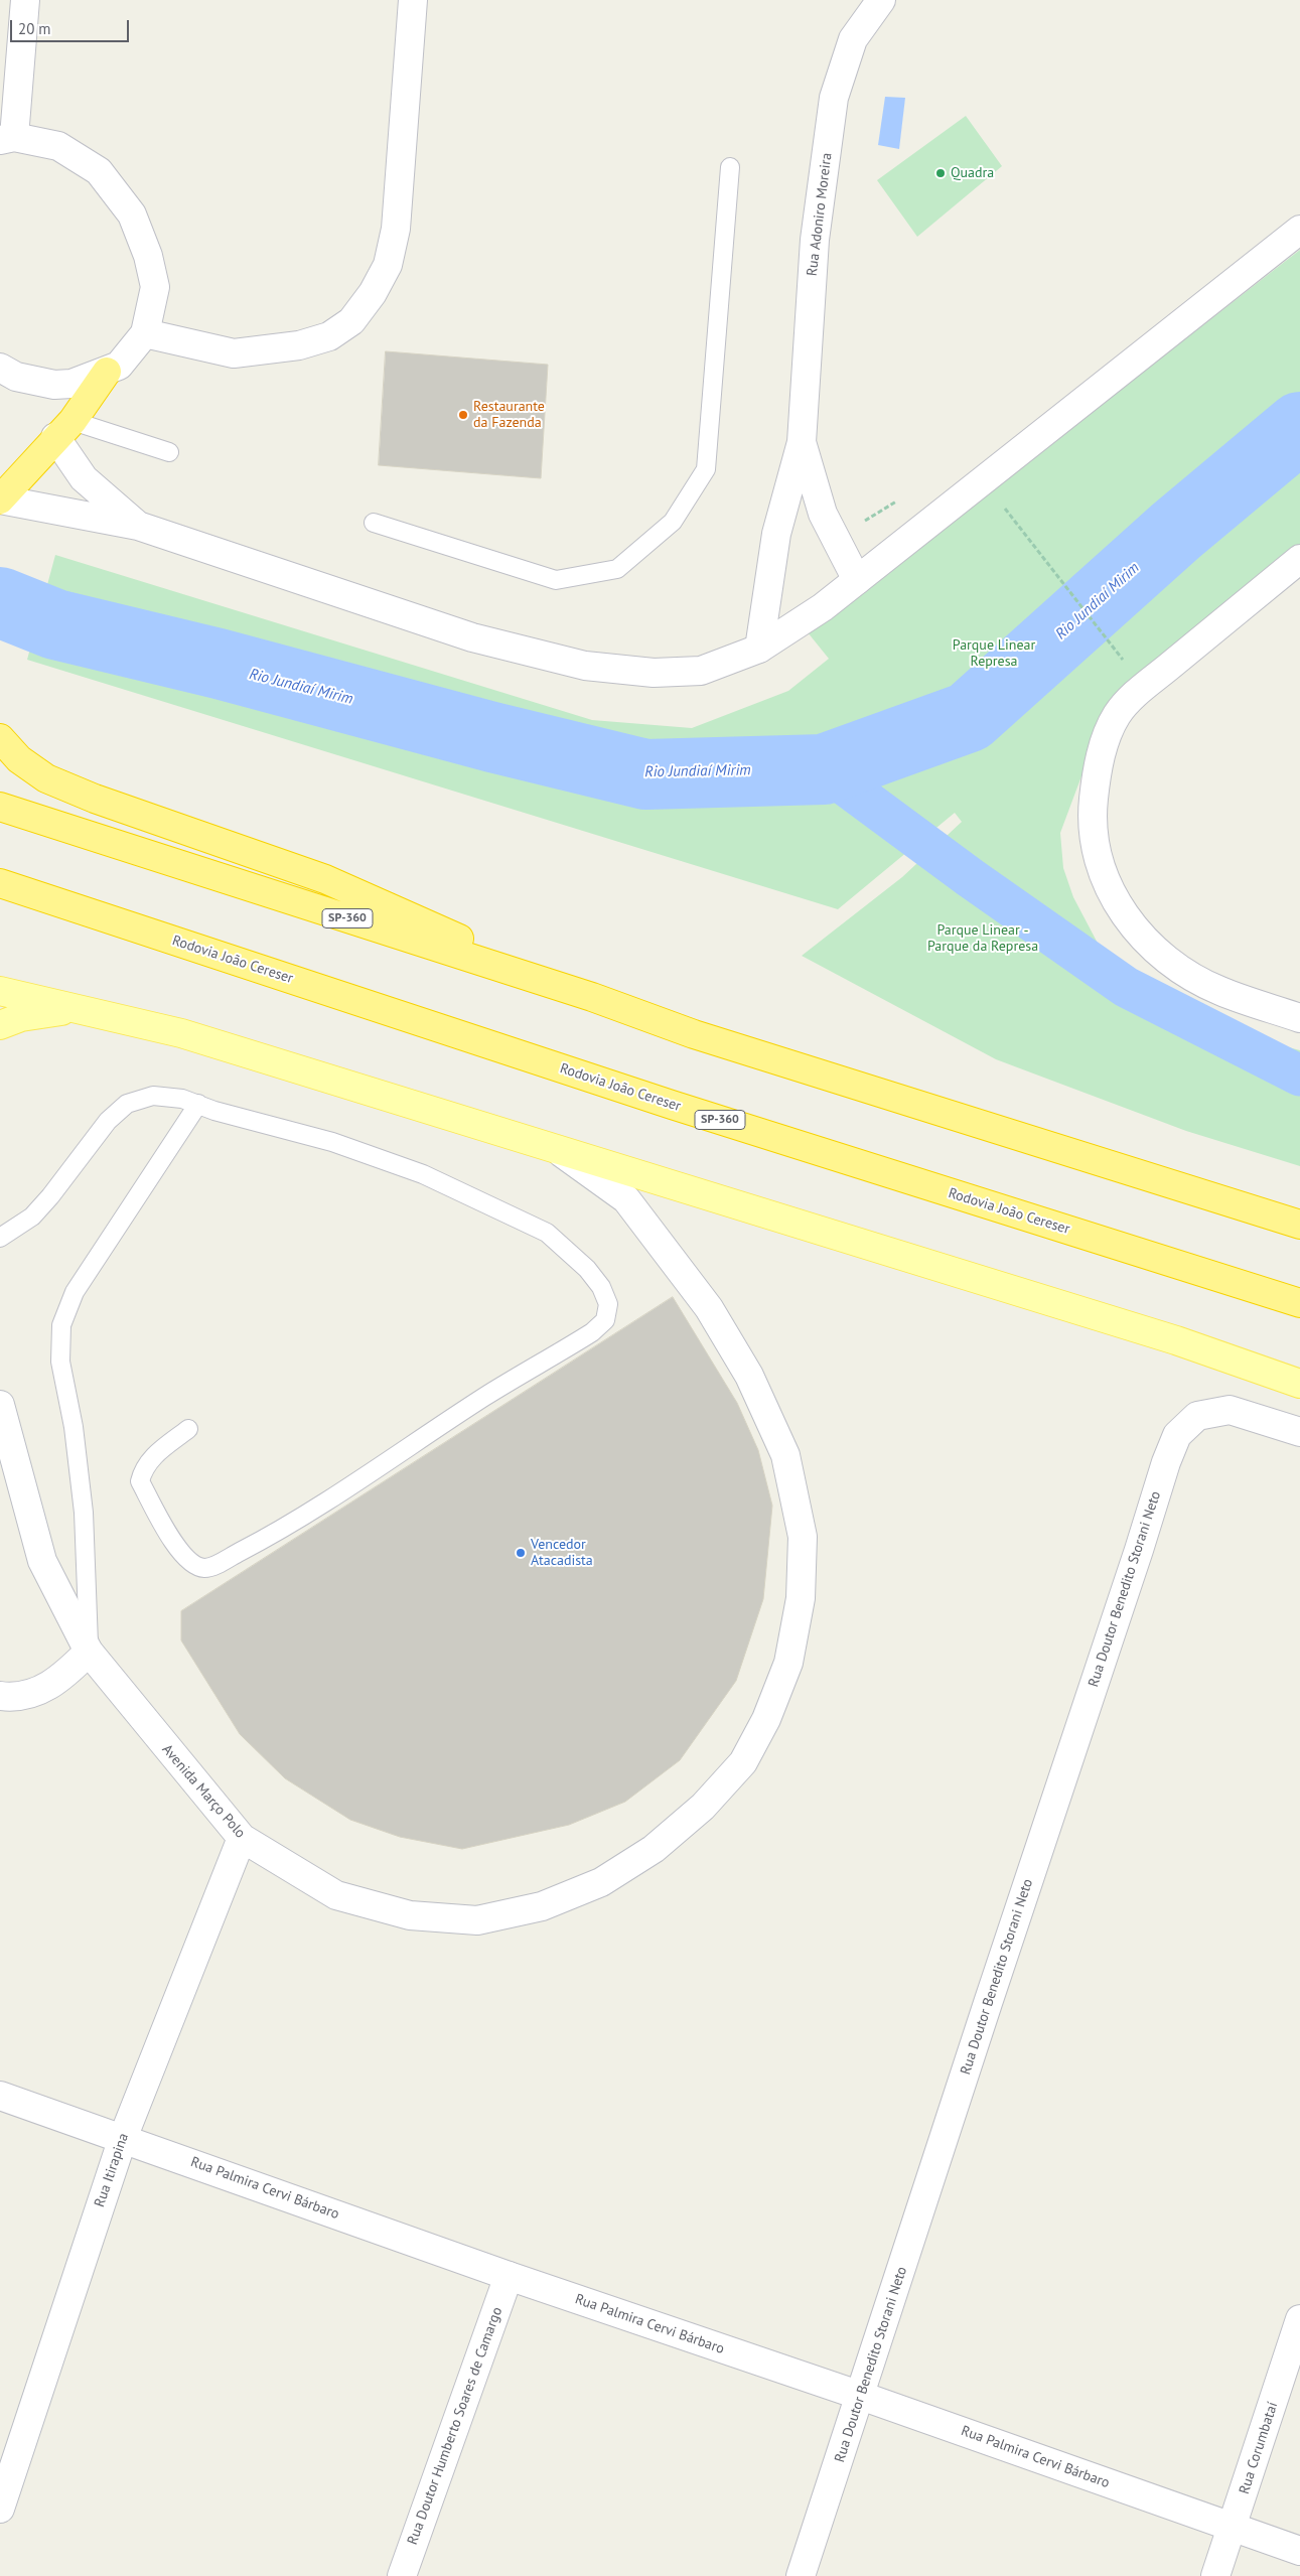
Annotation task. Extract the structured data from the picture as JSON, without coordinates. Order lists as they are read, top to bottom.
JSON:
{
  "streets": {
    "highway": ["SP-360", "Rodovia João Cereser"],
    "street": [
      "Rua Adoniro Moreira",
      "Rua Doutor Benedito Storani Neto",
      "Avenida Março Polo",
      "Rua Itirapina",
      "Rua Palmira Cervi Bárbaro",
      "Rua Doutor Humberto Soares de Camargo",
      "Rua Corumbataí"
    ]
  },
  "crossings": [
    ["Rua Doutor Benedito Storani Neto", "Rua Palmira Cervi Bárbaro"],
    ["Avenida Março Polo", "Rua Itirapina"],
    ["Rua Itirapina", "Rua Palmira Cervi Bárbaro"],
    ["Rua Palmira Cervi Bárbaro", "Rua Doutor Humberto Soares de Camargo"],
    ["Rua Palmira Cervi Bárbaro", "Rua Corumbataí"]
  ],
  "water": ["Rio Jundiaí Mirim"],
  "parks": ["Parque Linear Represa", "Parque Linear - Parque da Represa"],
  "places": ["Quadra", "Restaurante da Fazenda", "Vencedor Atacadista"],
  "scale_bar": "20 m"
}
